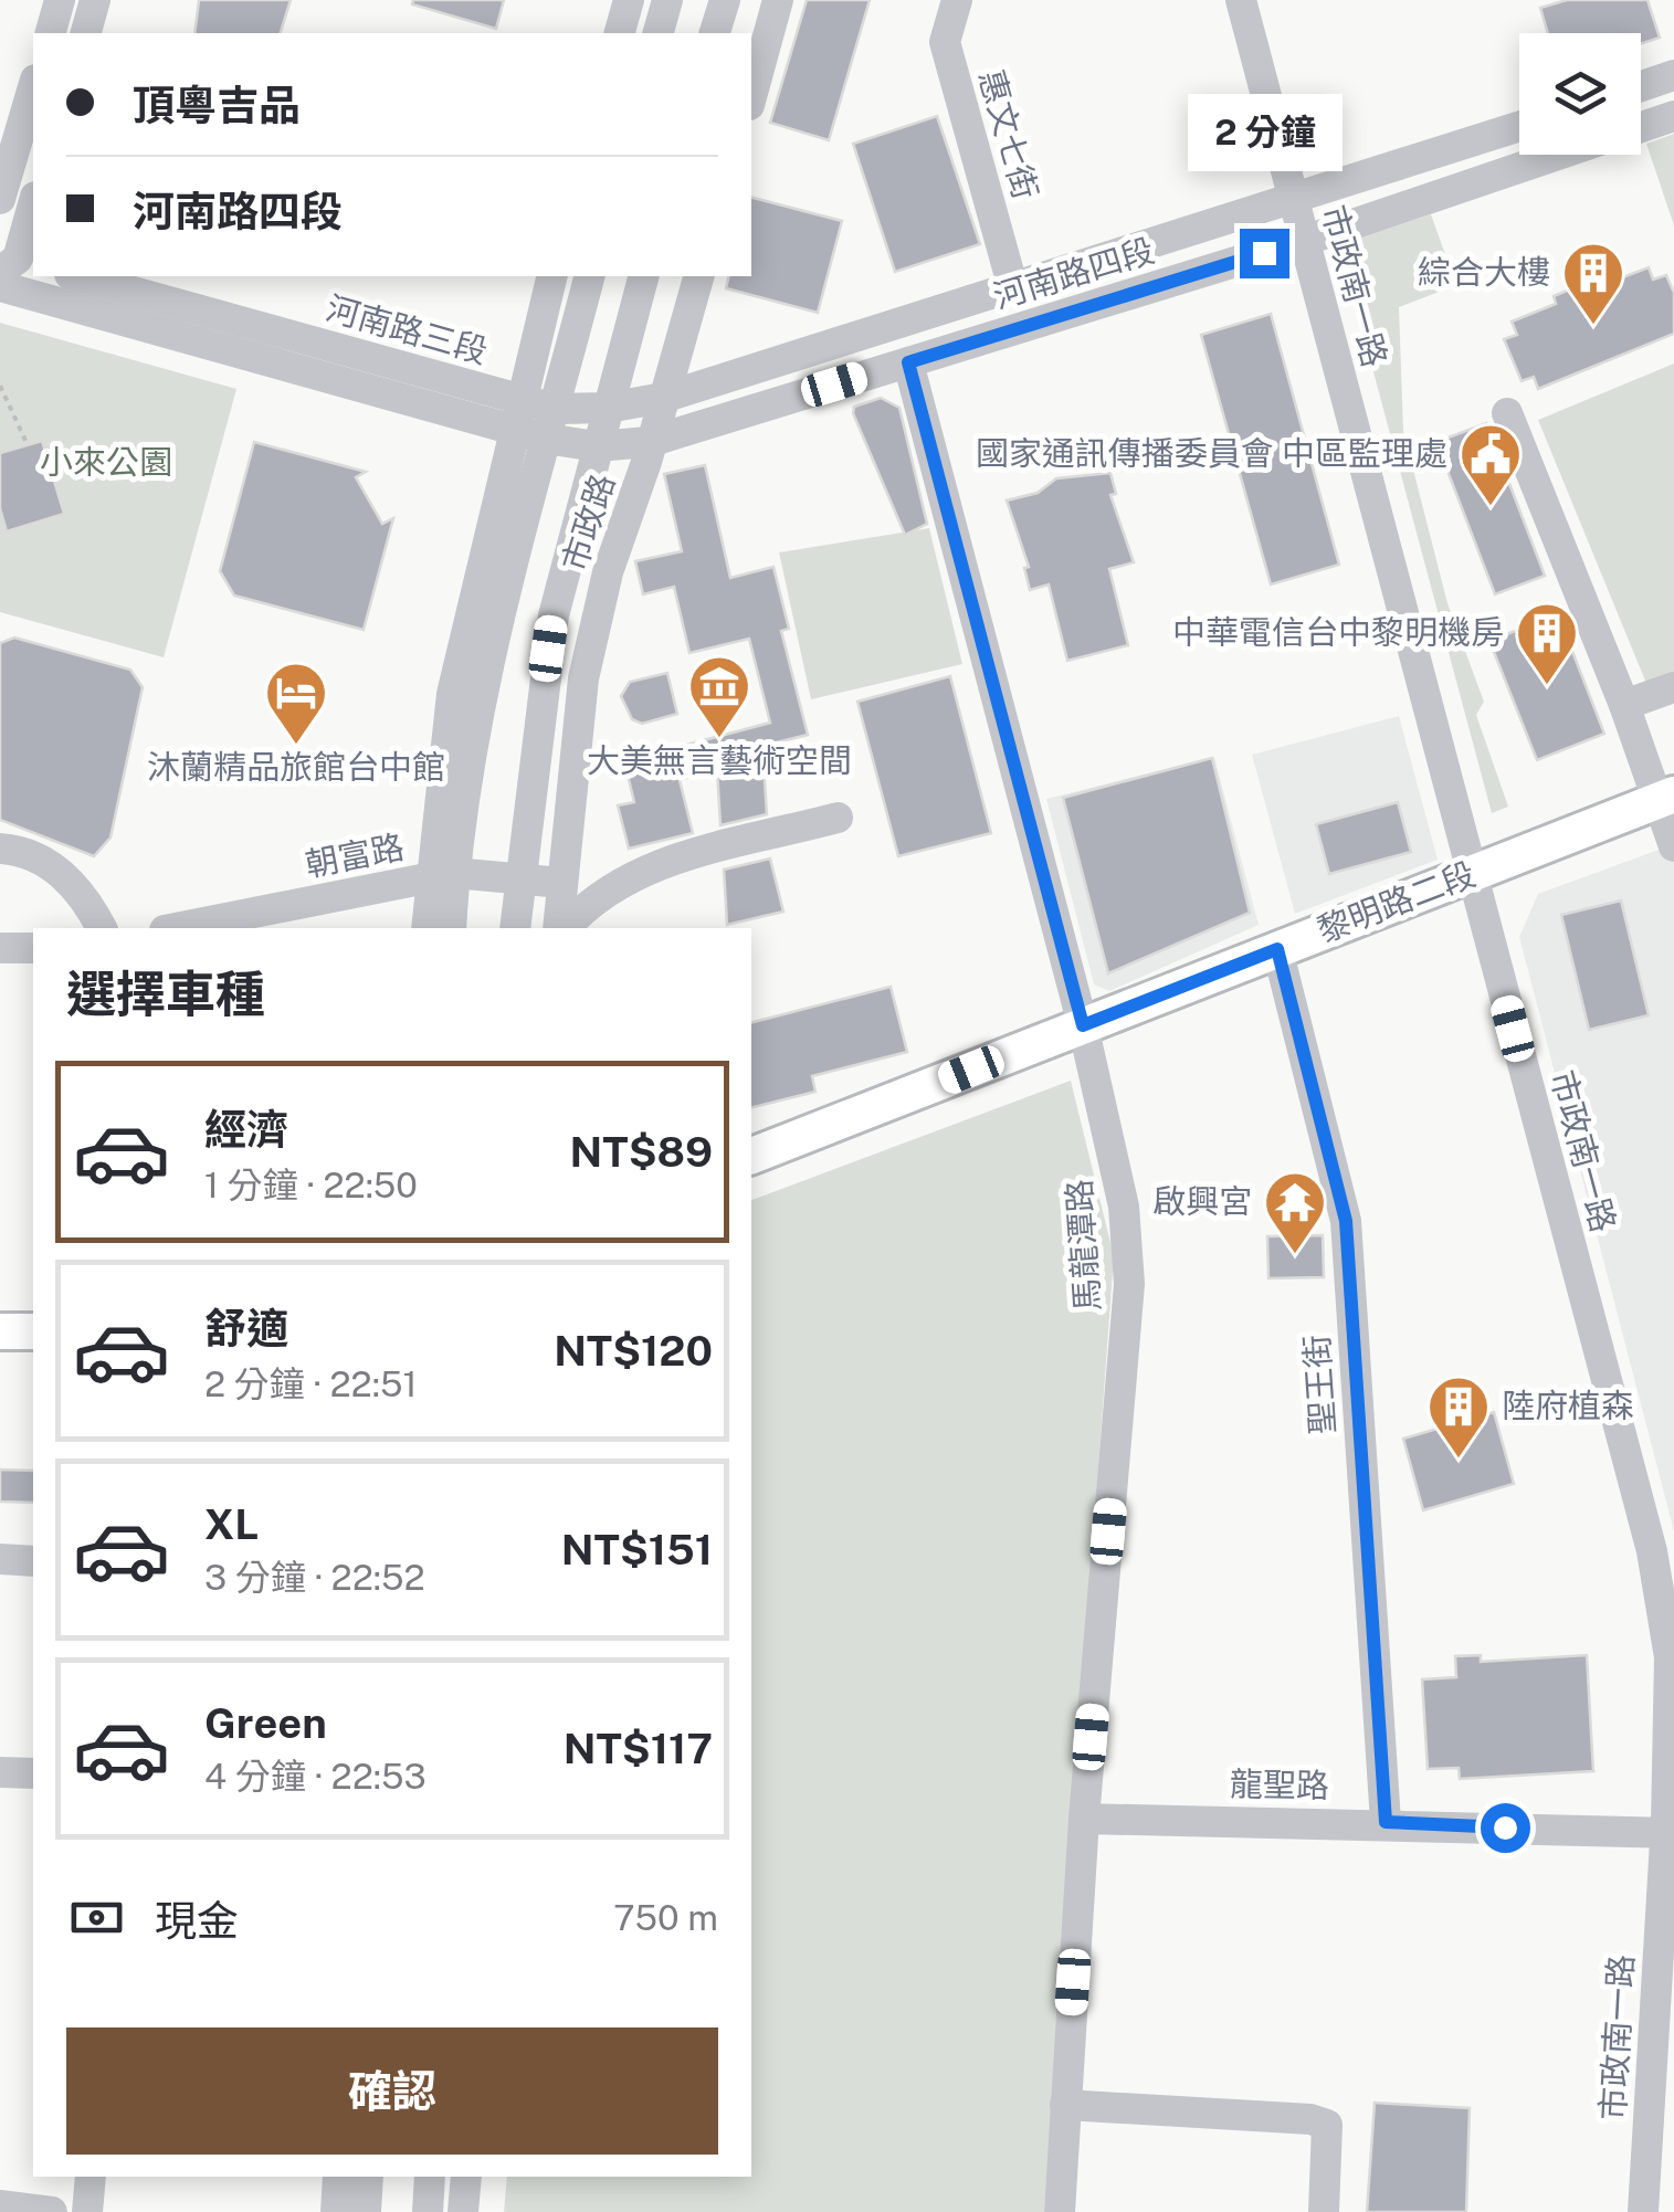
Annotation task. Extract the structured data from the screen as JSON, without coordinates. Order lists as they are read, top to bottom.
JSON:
{
  "streets": {
    "main road": ["黎明路二段"],
    "street": [
      "惠文七街",
      "河南路四段",
      "市政南一路",
      "河南路三段",
      "市政路",
      "朝富路",
      "馬龍潭路",
      "聖王街",
      "龍聖路"
    ]
  },
  "crossings": [
    ["惠文七街", "河南路四段"],
    ["河南路四段", "市政南一路"],
    ["河南路四段", "河南路三段"],
    ["河南路四段", "市政路"],
    ["河南路四段", "馬龍潭路"],
    ["市政南一路", "黎明路二段"],
    ["市政南一路", "龍聖路"],
    ["河南路三段", "市政路"],
    ["市政路", "朝富路"],
    ["黎明路二段", "馬龍潭路"],
    ["黎明路二段", "聖王街"],
    ["馬龍潭路", "龍聖路"],
    ["聖王街", "龍聖路"]
  ],
  "parks": ["小來公園"],
  "places": {
    "building": ["綜合大樓", "中華電信台中黎明機房", "陸府植森"],
    "public building": ["國家通訊傳播委員會 中區監理處"],
    "museum": ["大美無言藝術空間"],
    "hotel": ["沐蘭精品旅館台中館"],
    "temple": ["啟興宮"]
  },
  "page": {
    "banner": ["頂粵吉品", "河南路四段"],
    "bubble": "2 分鐘",
    "heading": "選擇車種",
    "list": [
      {
        "name": "經濟",
        "note": "1 分鐘 · 22:50",
        "value": "NT$89"
      },
      {
        "name": "舒適",
        "note": "2 分鐘 · 22:51",
        "value": "NT$120"
      },
      {
        "name": "XL",
        "note": "3 分鐘 · 22:52",
        "value": "NT$151"
      },
      {
        "name": "Green",
        "note": "4 分鐘 · 22:53",
        "value": "NT$117"
      }
    ],
    "pay": ["現金", "750 m"],
    "buttons": "確認"
  }
}
